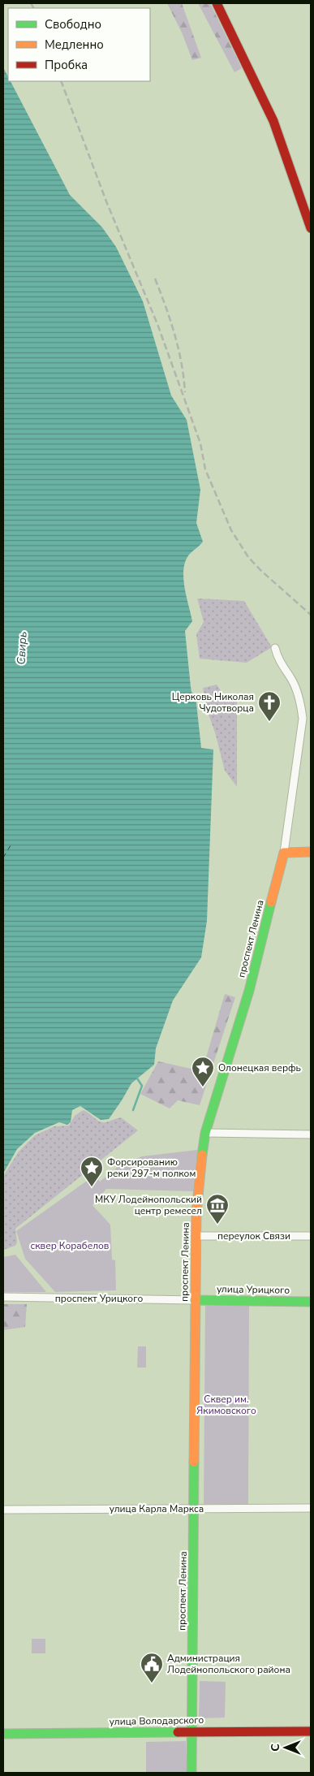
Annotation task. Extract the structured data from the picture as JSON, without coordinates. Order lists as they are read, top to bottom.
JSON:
{
  "streets": {
    "main road": ["проспект Ленина", "улица Урицкого", "улица Володарского"],
    "street": ["переулок Связи", "проспект Урицкого", "улица Карла Маркса"]
  },
  "crossings": [
    ["проспект Ленина", "переулок Связи"],
    ["проспект Ленина", "улица Урицкого"],
    ["проспект Ленина", "проспект Урицкого"],
    ["проспект Ленина", "улица Карла Маркса"],
    ["проспект Ленина", "улица Володарского"],
    ["улица Урицкого", "проспект Урицкого"]
  ],
  "water": ["Свирь"],
  "parks": ["сквер Корабелов", "Сквер им. Якимовского"],
  "places": {
    "church": ["Церковь Николая Чудотворца"],
    "place": ["Олонецкая верфь", "Форсированию реки 297-м полком"],
    "museum": ["МКУ Лодейнопольский центр ремесел"],
    "public building": ["Администрация Лодейнопольского района"]
  },
  "legend": ["Свободно", "Медленно", "Пробка"],
  "north": "left"
}
